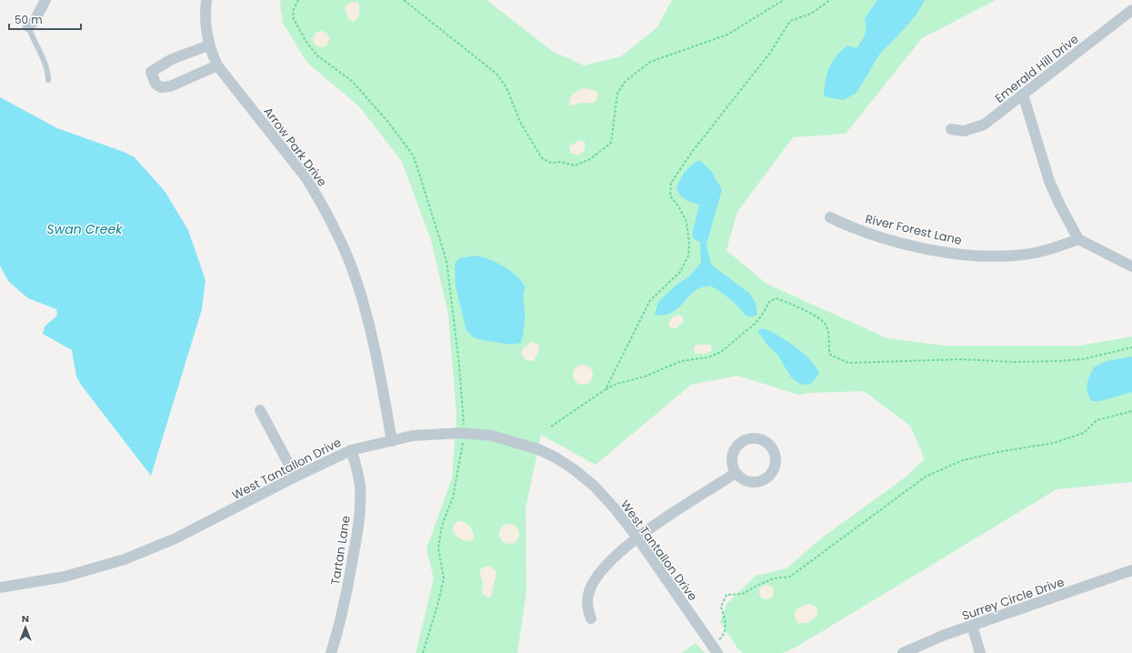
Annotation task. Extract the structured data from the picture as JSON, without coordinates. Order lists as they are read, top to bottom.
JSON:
{
  "streets": {
    "street": [
      "Emerald Hill Drive",
      "Arrow Park Drive",
      "River Forest Lane",
      "West Tantallon Drive",
      "Tartan Lane",
      "Surrey Circle Drive"
    ]
  },
  "crossings": [
    ["Arrow Park Drive", "West Tantallon Drive"],
    ["West Tantallon Drive", "Tartan Lane"]
  ],
  "water": ["Swan Creek"],
  "scale_bar": "50 m",
  "north": "top"
}
